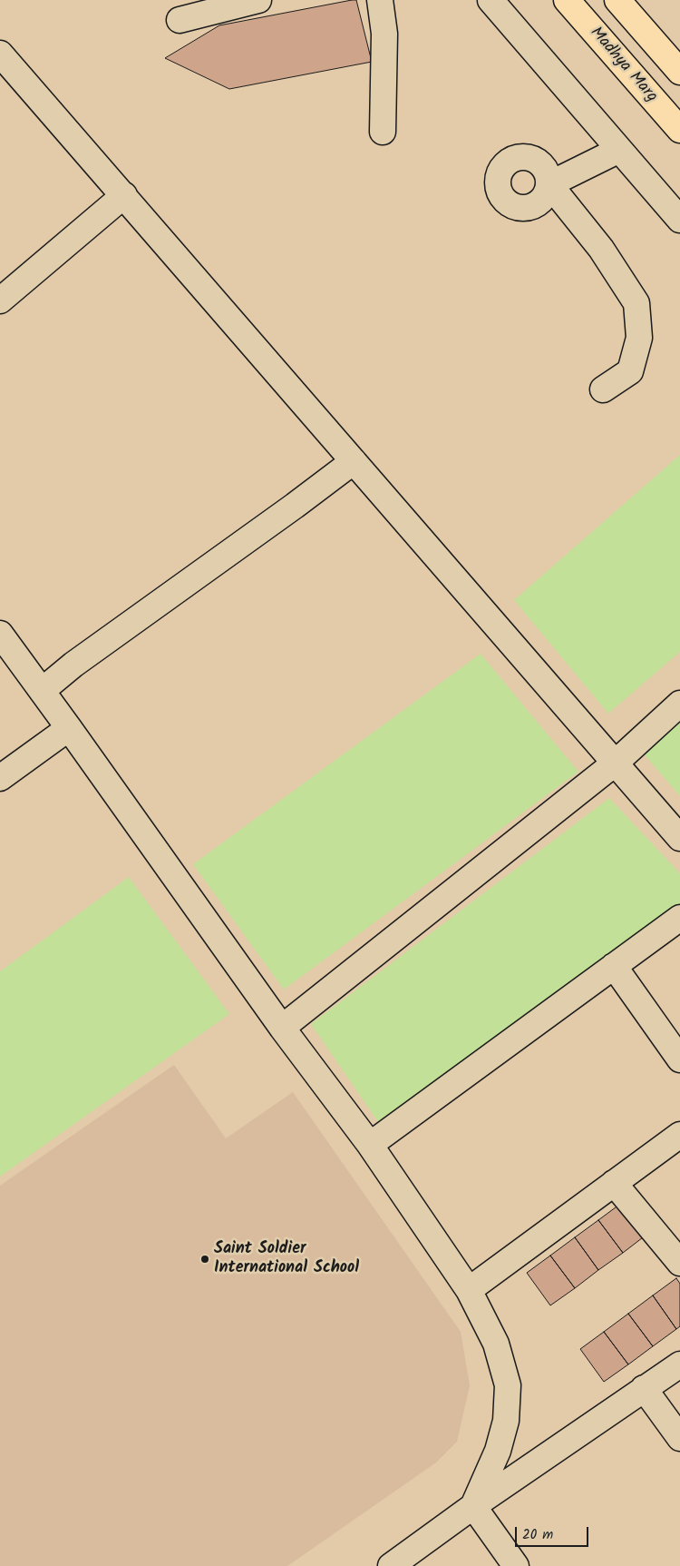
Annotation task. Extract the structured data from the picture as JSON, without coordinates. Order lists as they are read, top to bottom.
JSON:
{
  "streets": {
    "main road": ["Madhya Marg"]
  },
  "places": ["Saint Soldier International School"],
  "scale_bar": "20 m"
}
